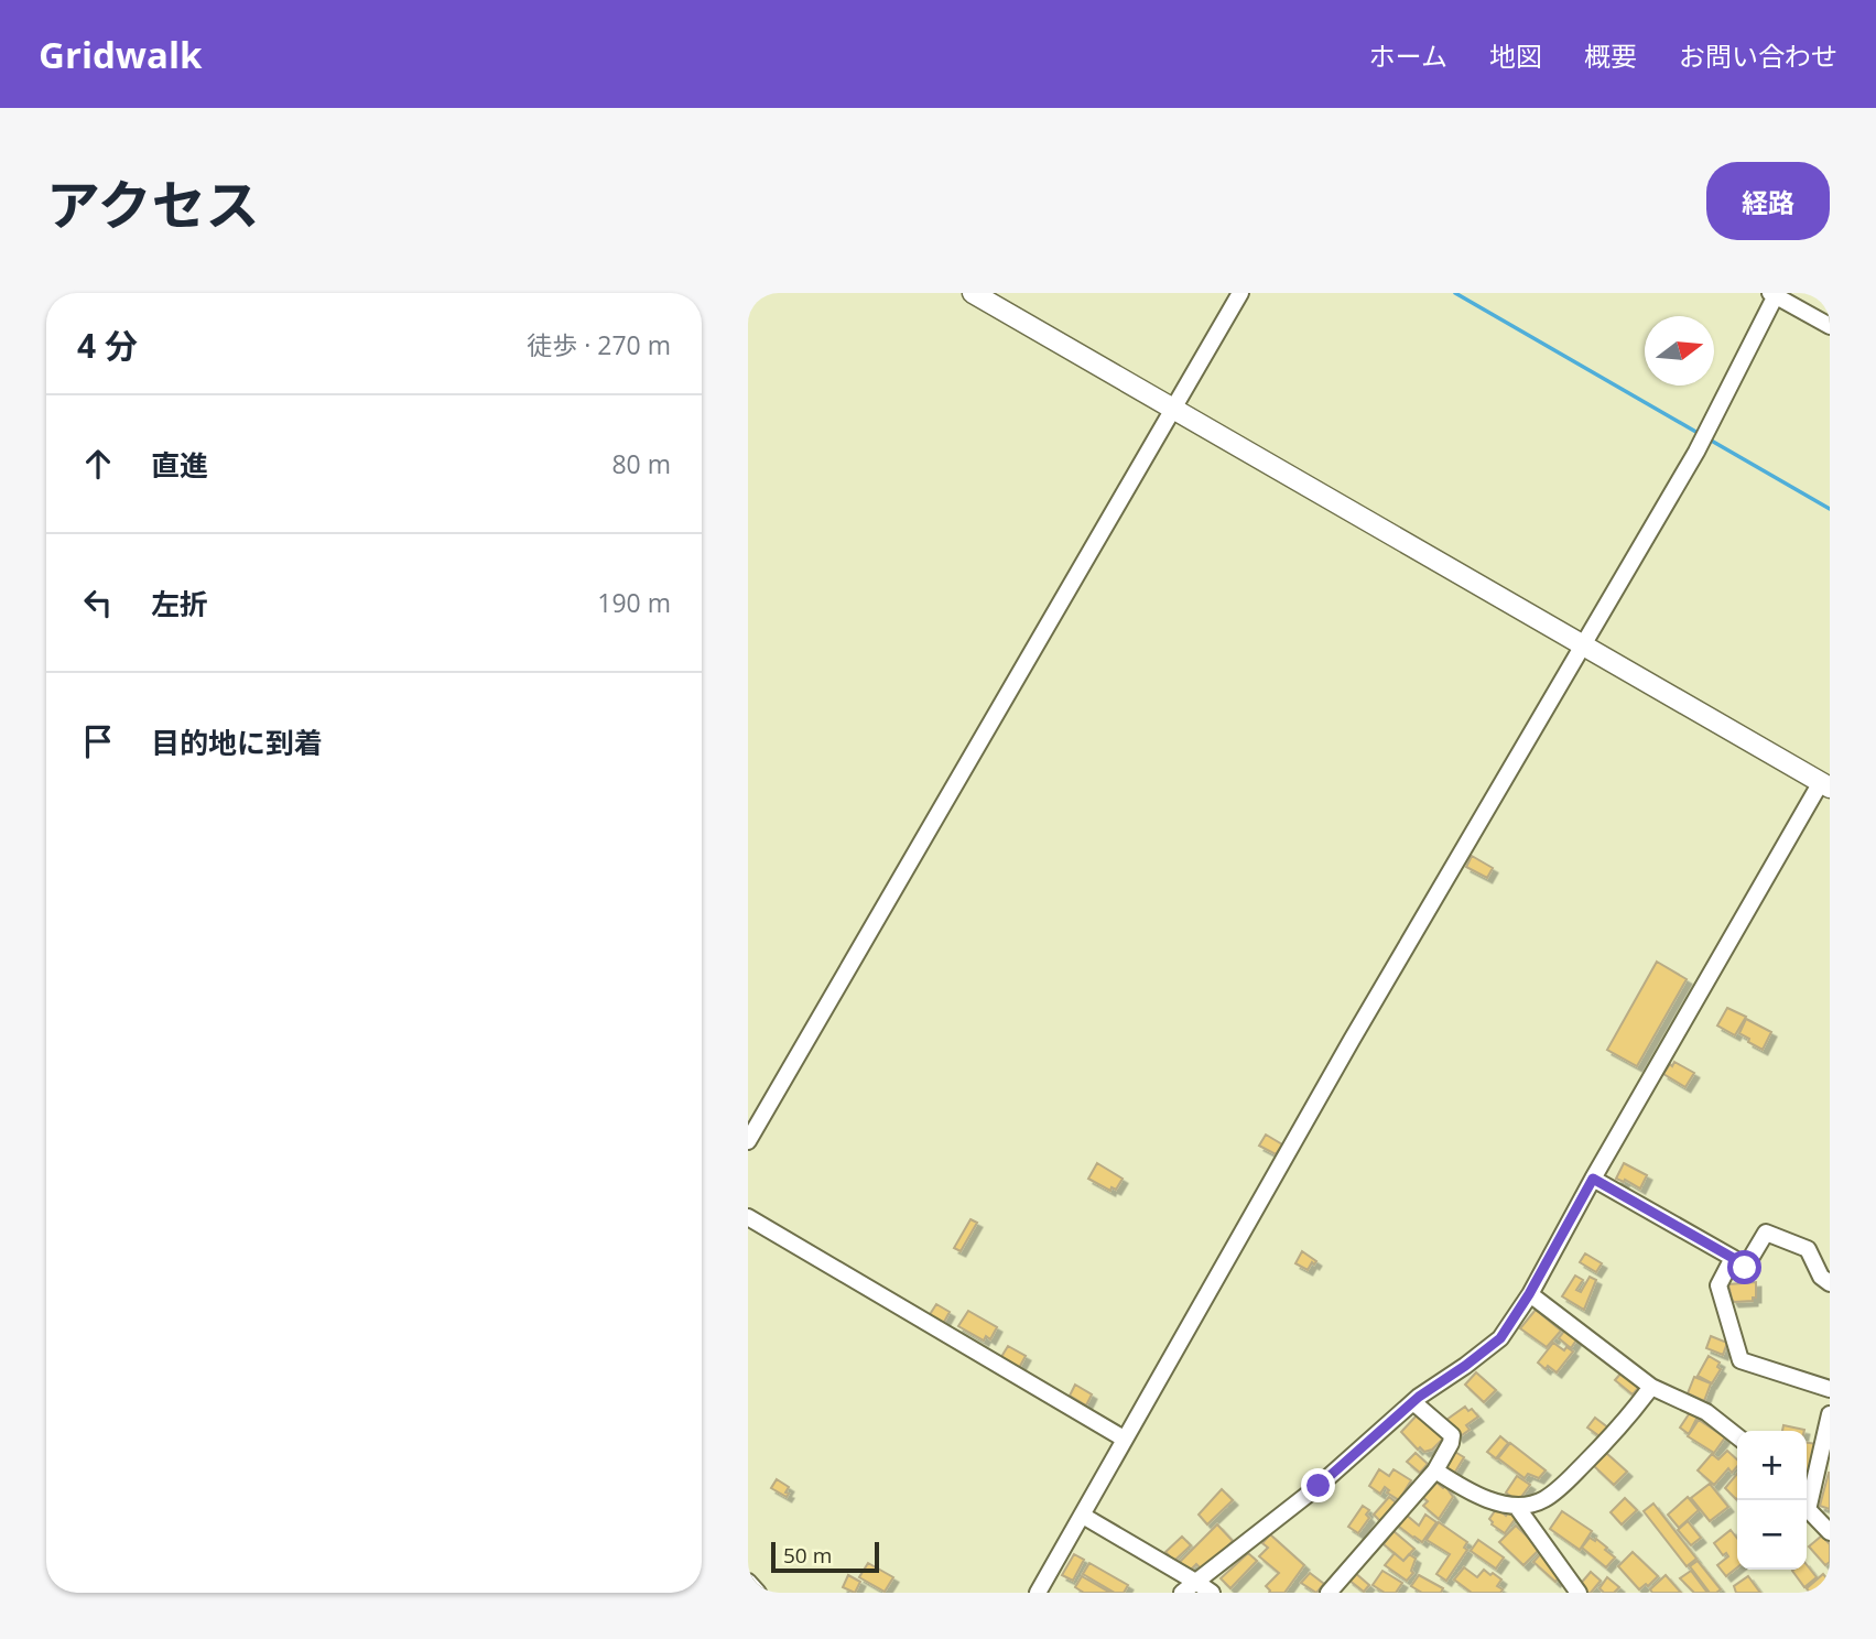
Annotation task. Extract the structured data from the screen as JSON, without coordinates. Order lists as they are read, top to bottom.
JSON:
{
  "scale_bar": "50 m",
  "north": "right",
  "page": {
    "header": "Gridwalk",
    "nav": [
      "ホーム",
      "地図",
      "概要",
      "お問い合わせ"
    ],
    "title": "アクセス",
    "buttons": "経路",
    "heading": ["4 分", "徒歩 · 270 m"],
    "list": [
      ["直進", "80 m"],
      ["左折", "190 m"],
      "目的地に到着"
    ],
    "map_buttons": ["+", "−"],
    "scale": "50 m"
  }
}
